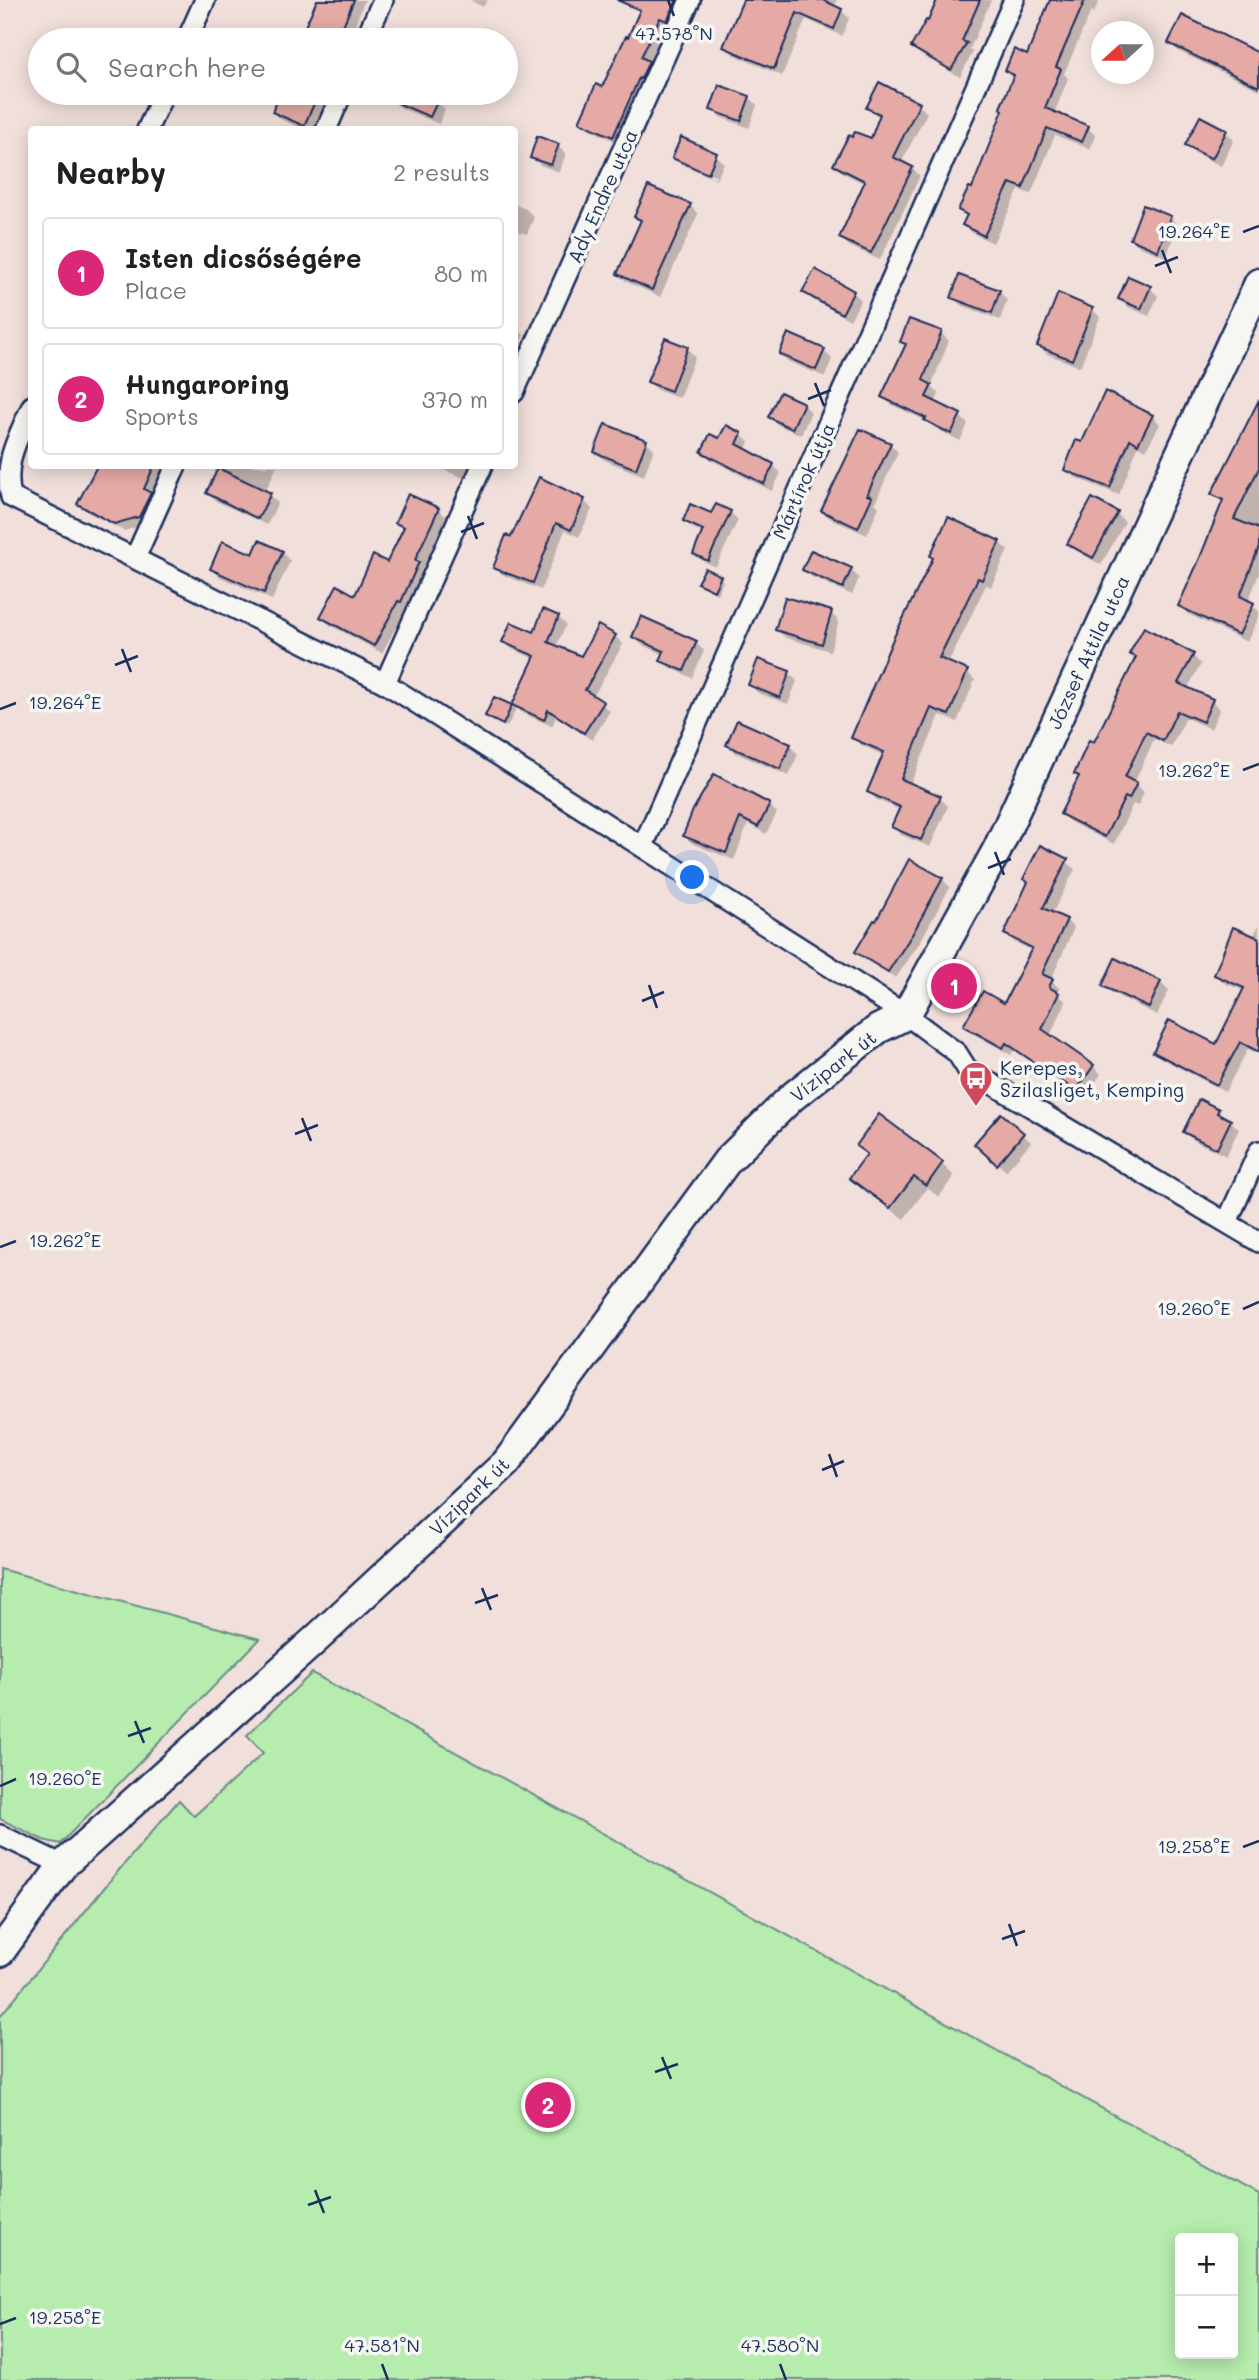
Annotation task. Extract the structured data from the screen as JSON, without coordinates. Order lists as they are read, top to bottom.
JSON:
{
  "streets": {
    "street": [
      "Ady Endre utca",
      "Mártírok útja",
      "József Attila utca",
      "Vízipark út"
    ]
  },
  "crossings": [
    ["József Attila utca", "Vízipark út"]
  ],
  "places": {
    "bus stop": ["Kerepes, Szilasliget, Kemping"]
  },
  "north": "left",
  "page": {
    "search": "Search here",
    "heading": ["Nearby", "2 results"],
    "list": [
      {
        "mark": "1",
        "name": "Isten dicsőségére",
        "note": "Place",
        "value": "80 m"
      },
      {
        "mark": "2",
        "name": "Hungaroring",
        "note": "Sports",
        "value": "370 m"
      }
    ],
    "pins": ["1", "2"],
    "map_buttons": ["+", "−"]
  },
  "coordinates": [
    "47.578°N",
    "19.264°E",
    "19.262°E",
    "19.260°E",
    "19.258°E",
    "47.581°N",
    "47.580°N"
  ]
}
